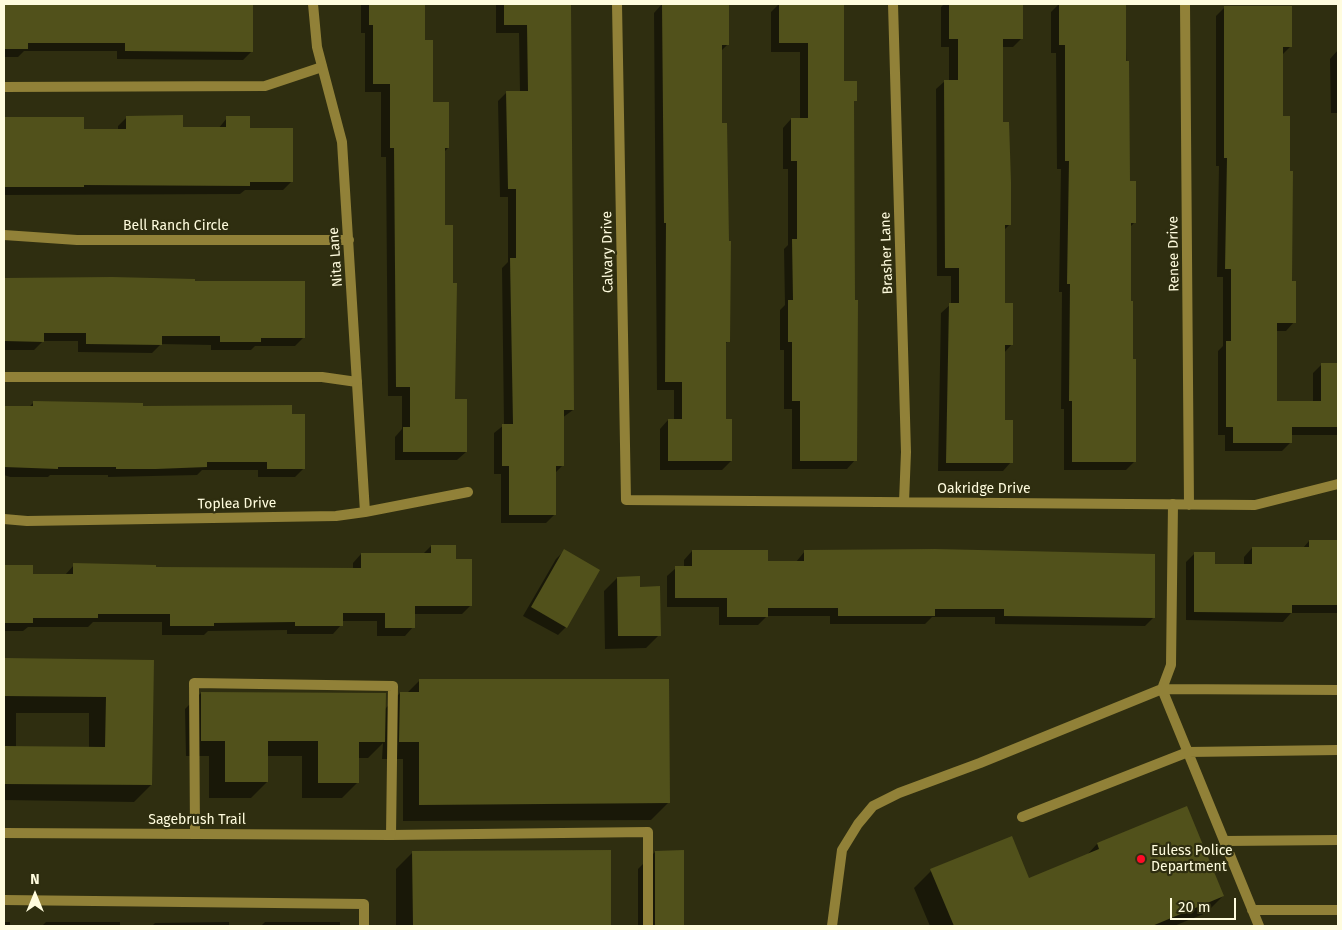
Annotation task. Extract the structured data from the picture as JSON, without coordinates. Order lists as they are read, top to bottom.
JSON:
{
  "streets": {
    "street": [
      "Bell Ranch Circle",
      "Calvary Drive",
      "Brasher Lane",
      "Renee Drive",
      "Nita Lane",
      "Oakridge Drive",
      "Toplea Drive",
      "Sagebrush Trail"
    ]
  },
  "crossings": [
    ["Bell Ranch Circle", "Nita Lane"],
    ["Calvary Drive", "Oakridge Drive"],
    ["Brasher Lane", "Oakridge Drive"],
    ["Renee Drive", "Oakridge Drive"],
    ["Nita Lane", "Toplea Drive"]
  ],
  "places": ["Euless Police Department"],
  "scale_bar": "20 m",
  "north": "top"
}
